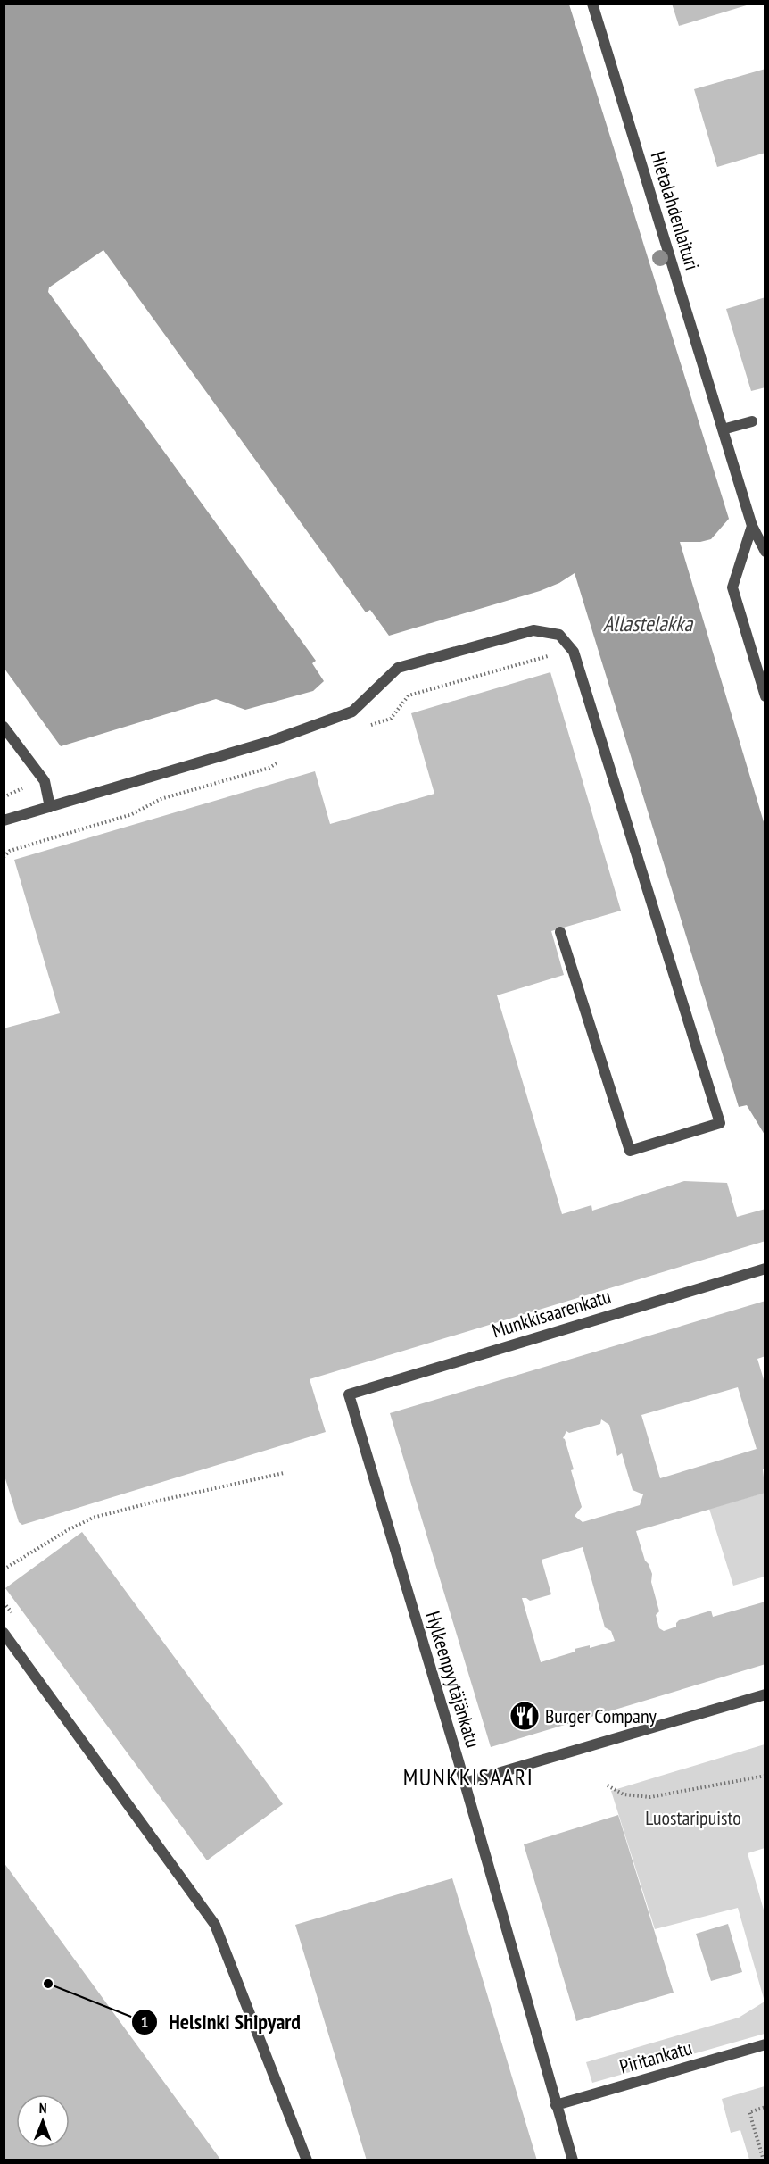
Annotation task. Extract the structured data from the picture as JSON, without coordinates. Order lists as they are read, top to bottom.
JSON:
{
  "streets": {
    "street": [
      "Hietalahdenlaituri",
      "Munkkisaarenkatu",
      "Hylkeenpyytäjänkatu",
      "Piritankatu"
    ]
  },
  "crossings": [
    ["Munkkisaarenkatu", "Hylkeenpyytäjänkatu"],
    ["Hylkeenpyytäjänkatu", "Piritankatu"]
  ],
  "districts": ["MUNKKISAARI"],
  "water": ["Allastelakka"],
  "parks": ["Luostaripuisto"],
  "places": {
    "restaurant": ["Burger Company"],
    "other": ["Helsinki Shipyard"]
  },
  "north": "top"
}
